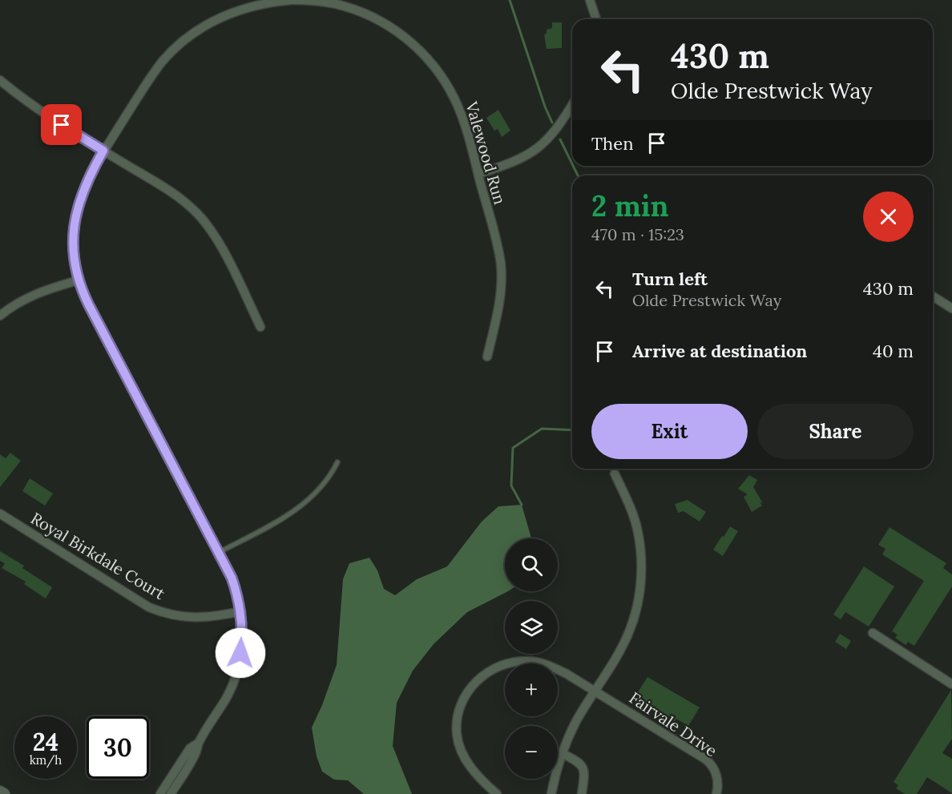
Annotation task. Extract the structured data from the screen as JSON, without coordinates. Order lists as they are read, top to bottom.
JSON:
{
  "streets": {
    "street": ["Valewood Run", "Royal Birkdale Court", "Fairvale Drive"]
  },
  "crossings": [
    ["Valewood Run", "Royal Birkdale Court"]
  ],
  "page": {
    "turn": ["430 m", "Olde Prestwick Way"],
    "then": "Then",
    "heading": ["2 min", "470 m · 15:23"],
    "list": [
      {
        "name": "Turn left",
        "note": "Olde Prestwick Way",
        "value": "430 m"
      },
      {
        "name": "Arrive at destination",
        "value": "40 m"
      }
    ],
    "buttons": ["Exit", "Share"],
    "map_buttons": ["+", "−"],
    "speed": "24 km/h",
    "limit": "30"
  }
}
